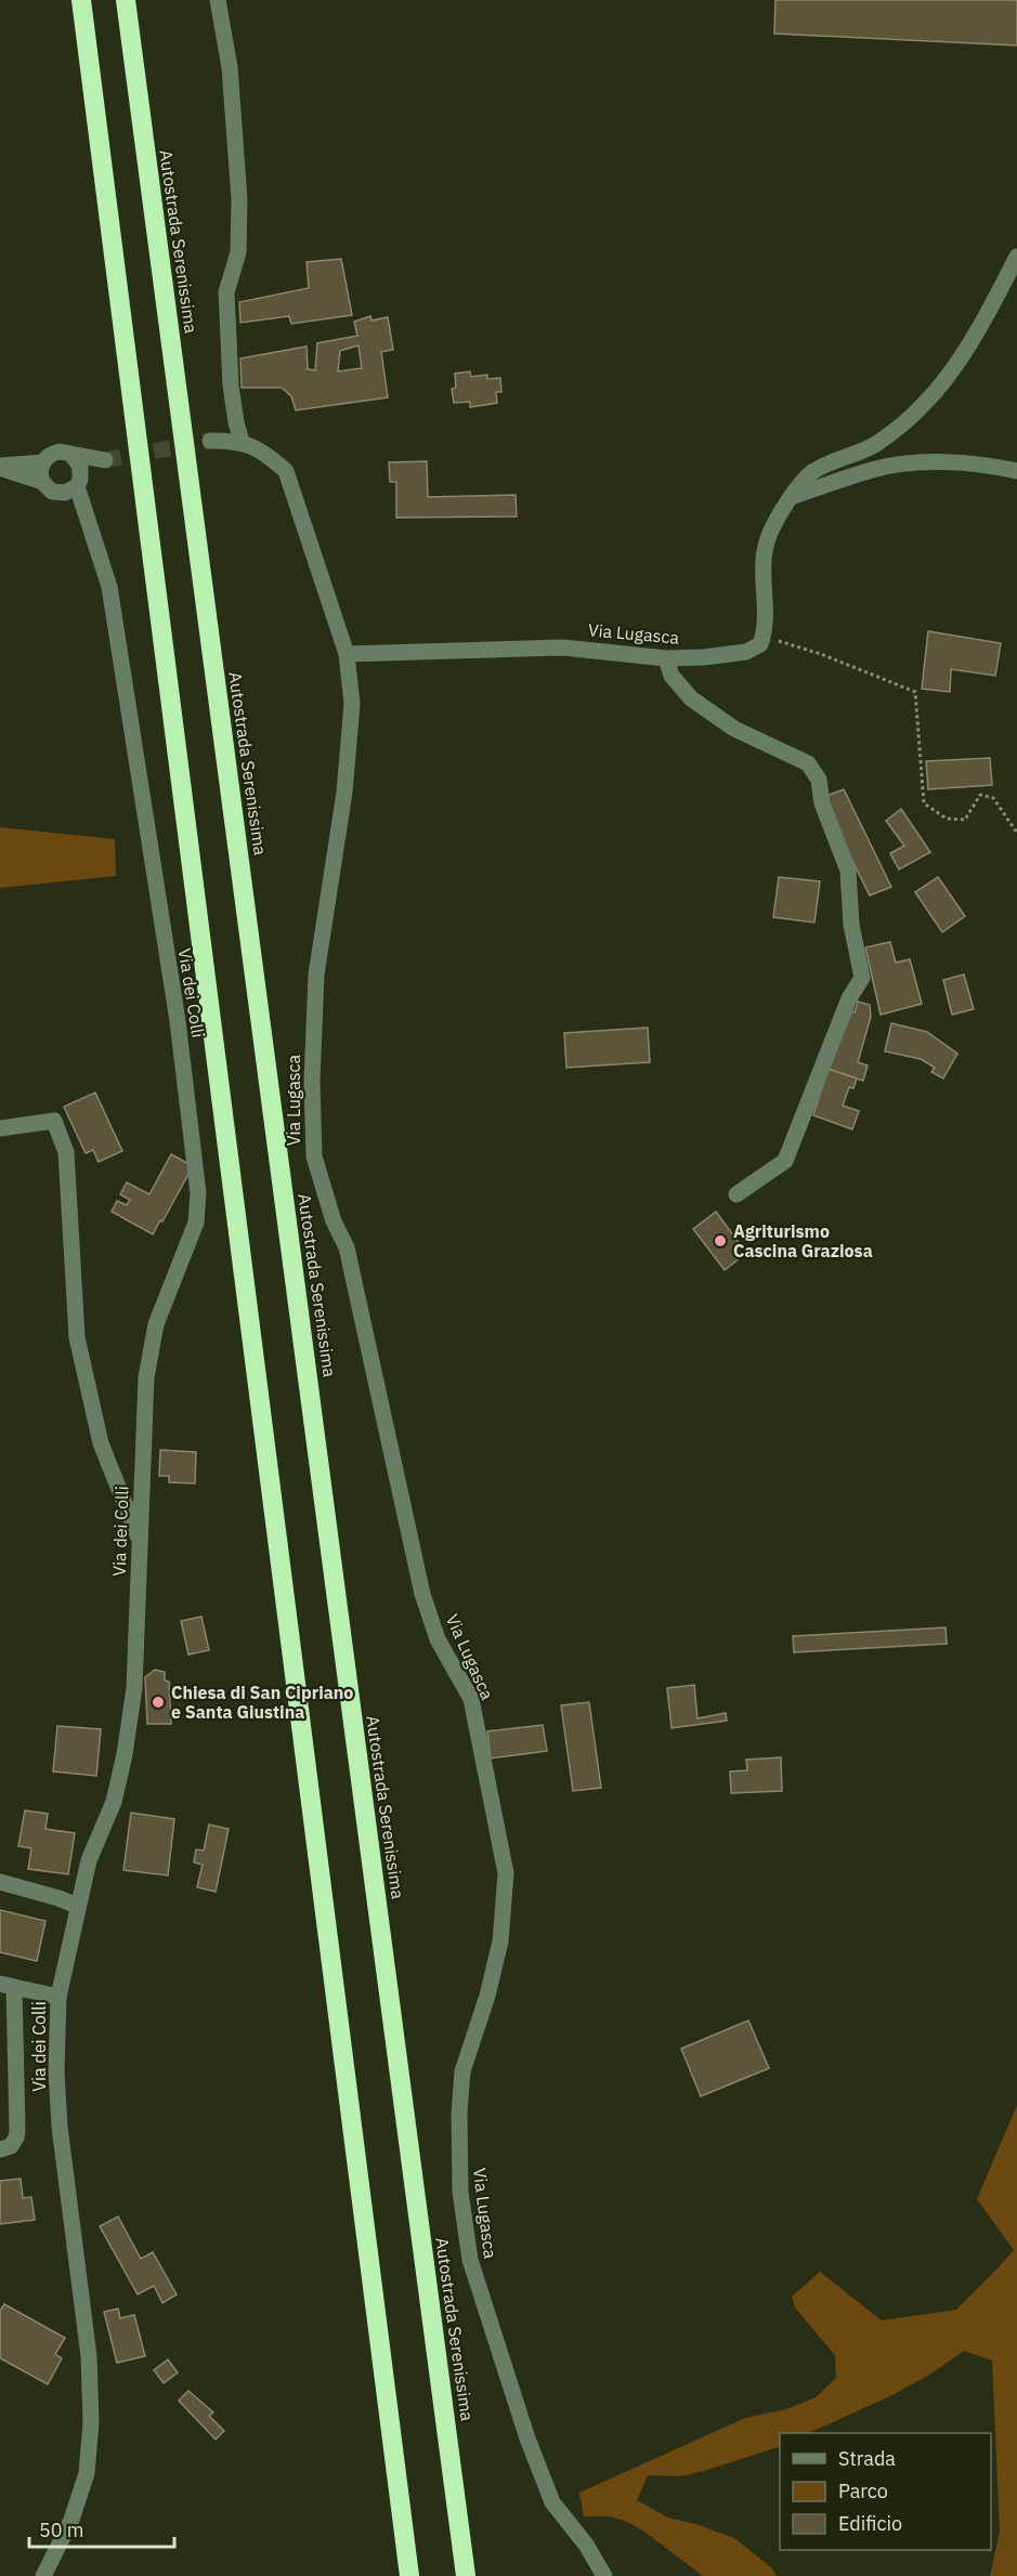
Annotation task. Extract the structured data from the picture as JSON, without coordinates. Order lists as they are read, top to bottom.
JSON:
{
  "streets": {
    "highway": ["Autostrada Serenissima"],
    "street": ["Via Lugasca", "Via dei Colli"]
  },
  "places": ["Agriturismo Cascina Graziosa", "Chiesa di San Cipriano e Santa Giustina"],
  "legend": ["Strada", "Parco", "Edificio"],
  "scale_bar": "50 m"
}
